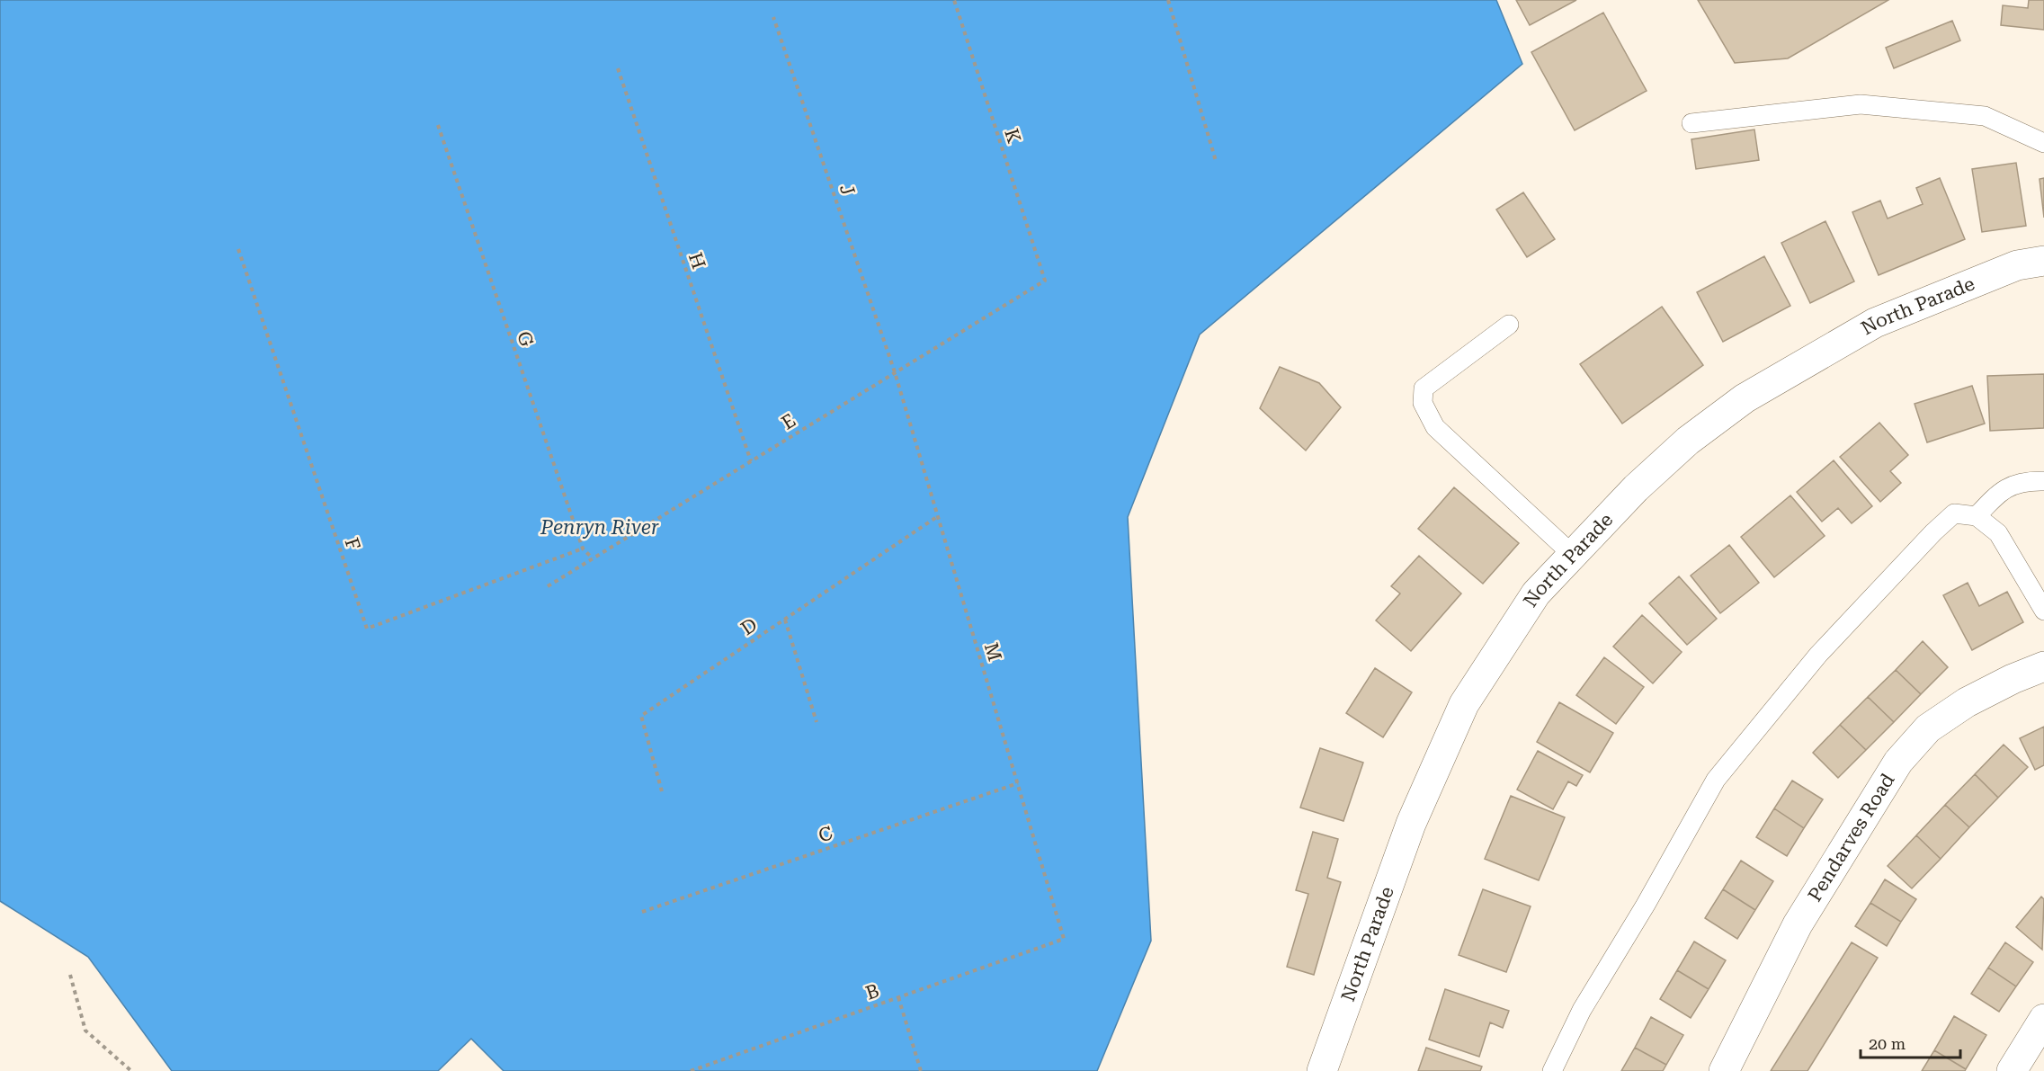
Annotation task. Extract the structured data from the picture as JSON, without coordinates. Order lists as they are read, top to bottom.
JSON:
{
  "streets": {
    "street": ["North Parade", "Pendarves Road"],
    "path": [
      "K",
      "J",
      "H",
      "G",
      "E",
      "F",
      "D",
      "M",
      "C",
      "B"
    ]
  },
  "crossings": [
    ["K", "E"],
    ["J", "E"],
    ["J", "M"],
    ["H", "E"],
    ["G", "E"],
    ["G", "F"],
    ["E", "M"],
    ["D", "M"],
    ["M", "C"],
    ["M", "B"]
  ],
  "water": ["Penryn River"],
  "scale_bar": "20 m"
}
